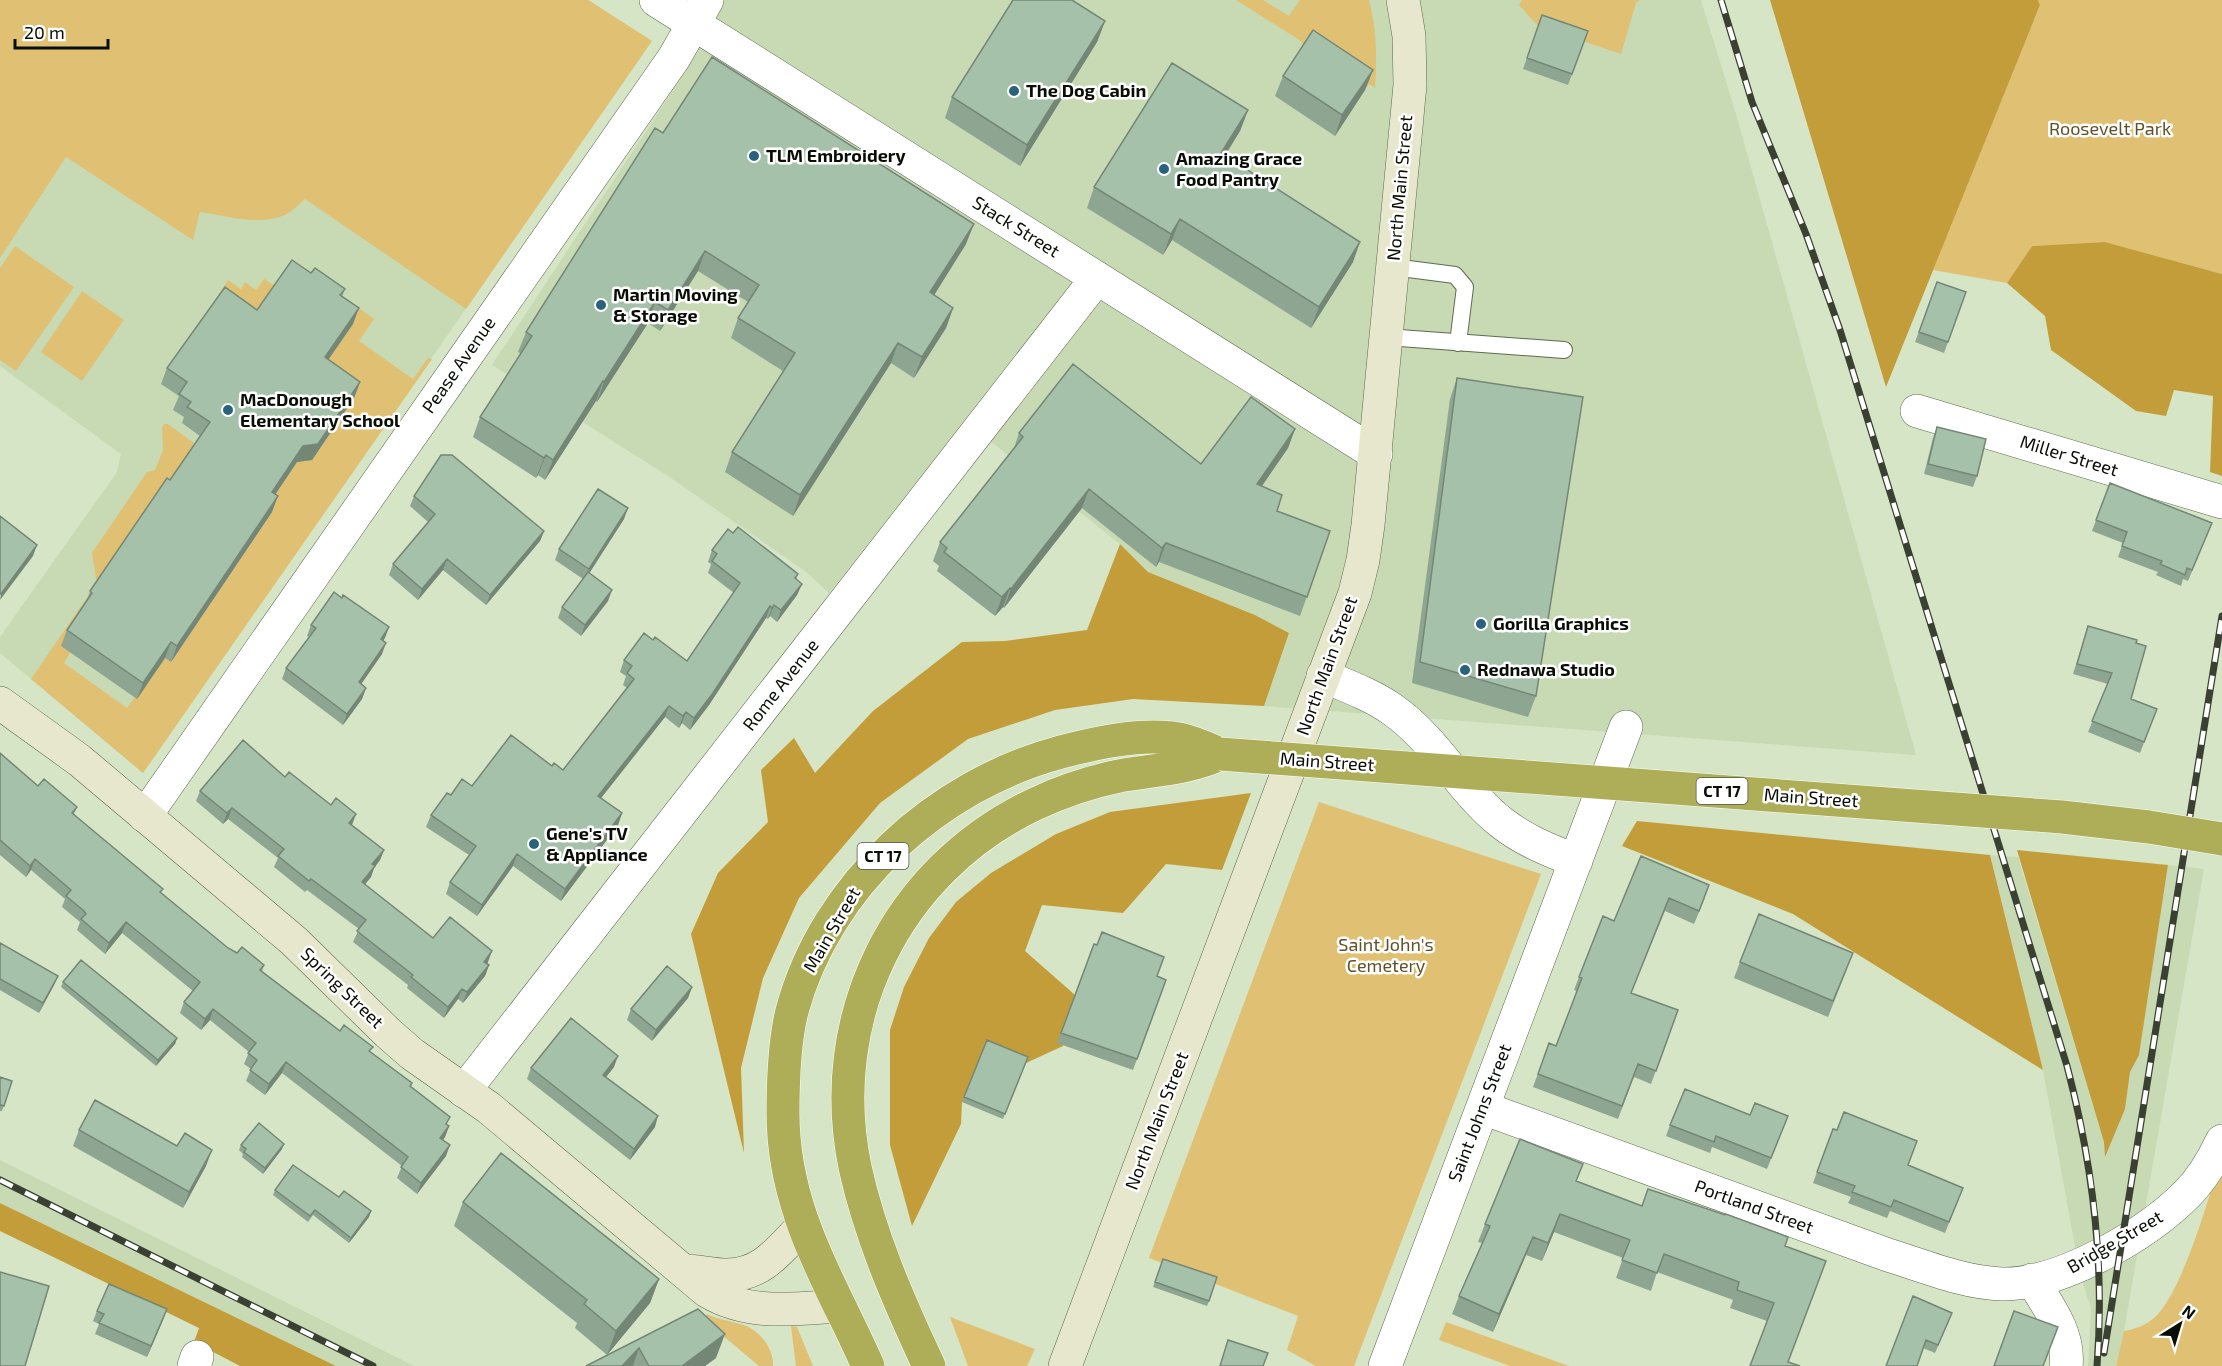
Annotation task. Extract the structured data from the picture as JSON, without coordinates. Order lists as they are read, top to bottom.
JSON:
{
  "streets": {
    "highway": ["Main Street", "CT 17"],
    "street": [
      "North Main Street",
      "Stack Street",
      "Pease Avenue",
      "Miller Street",
      "Rome Avenue",
      "Spring Street",
      "Saint Johns Street",
      "Portland Street",
      "Bridge Street"
    ]
  },
  "crossings": [
    ["North Main Street", "Stack Street"],
    ["Stack Street", "Pease Avenue"],
    ["Stack Street", "Rome Avenue"],
    ["Pease Avenue", "Spring Street"],
    ["Rome Avenue", "Spring Street"],
    ["Main Street", "Spring Street"],
    ["Saint Johns Street", "Portland Street"],
    ["Portland Street", "Bridge Street"]
  ],
  "parks": ["Roosevelt Park", "Saint John's Cemetery"],
  "places": [
    "The Dog Cabin",
    "TLM Embroidery",
    "Amazing Grace Food Pantry",
    "Martin Moving & Storage",
    "MacDonough Elementary School",
    "Gorilla Graphics",
    "Rednawa Studio",
    "Gene's TV & Appliance"
  ],
  "scale_bar": "20 m",
  "north": "top right"
}
